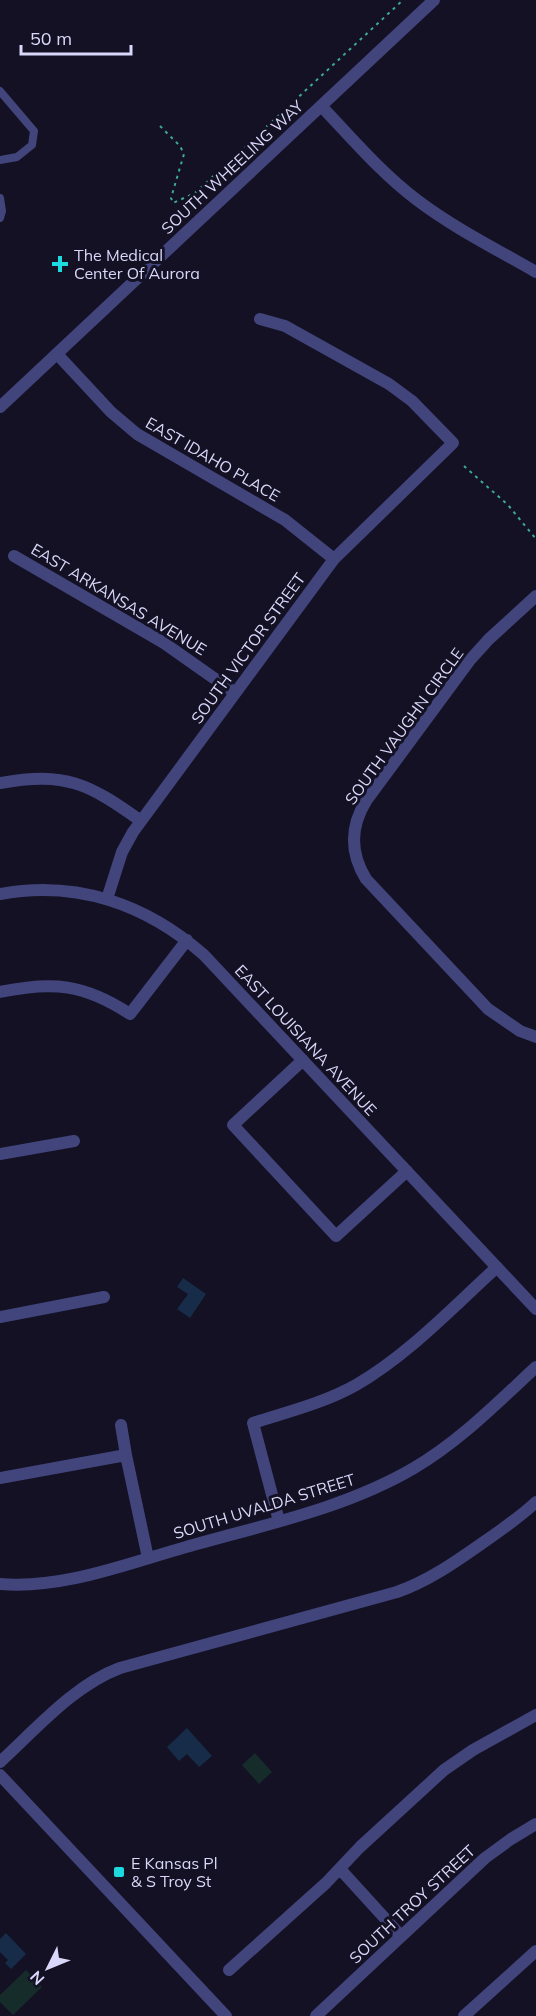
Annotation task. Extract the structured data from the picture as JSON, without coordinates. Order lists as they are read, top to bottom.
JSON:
{
  "streets": {
    "street": [
      "SOUTH WHEELING WAY",
      "EAST IDAHO PLACE",
      "EAST ARKANSAS AVENUE",
      "SOUTH VICTOR STREET",
      "SOUTH VAUGHN CIRCLE",
      "EAST LOUISIANA AVENUE",
      "SOUTH UVALDA STREET",
      "SOUTH TROY STREET"
    ]
  },
  "crossings": [
    ["SOUTH WHEELING WAY", "EAST IDAHO PLACE"],
    ["EAST IDAHO PLACE", "SOUTH VICTOR STREET"],
    ["EAST ARKANSAS AVENUE", "SOUTH VICTOR STREET"],
    ["SOUTH VICTOR STREET", "EAST LOUISIANA AVENUE"]
  ],
  "places": {
    "health": ["The Medical Center Of Aurora"],
    "transit": ["E Kansas Pl & S Troy St"]
  },
  "scale_bar": "50 m",
  "north": "bottom left"
}
